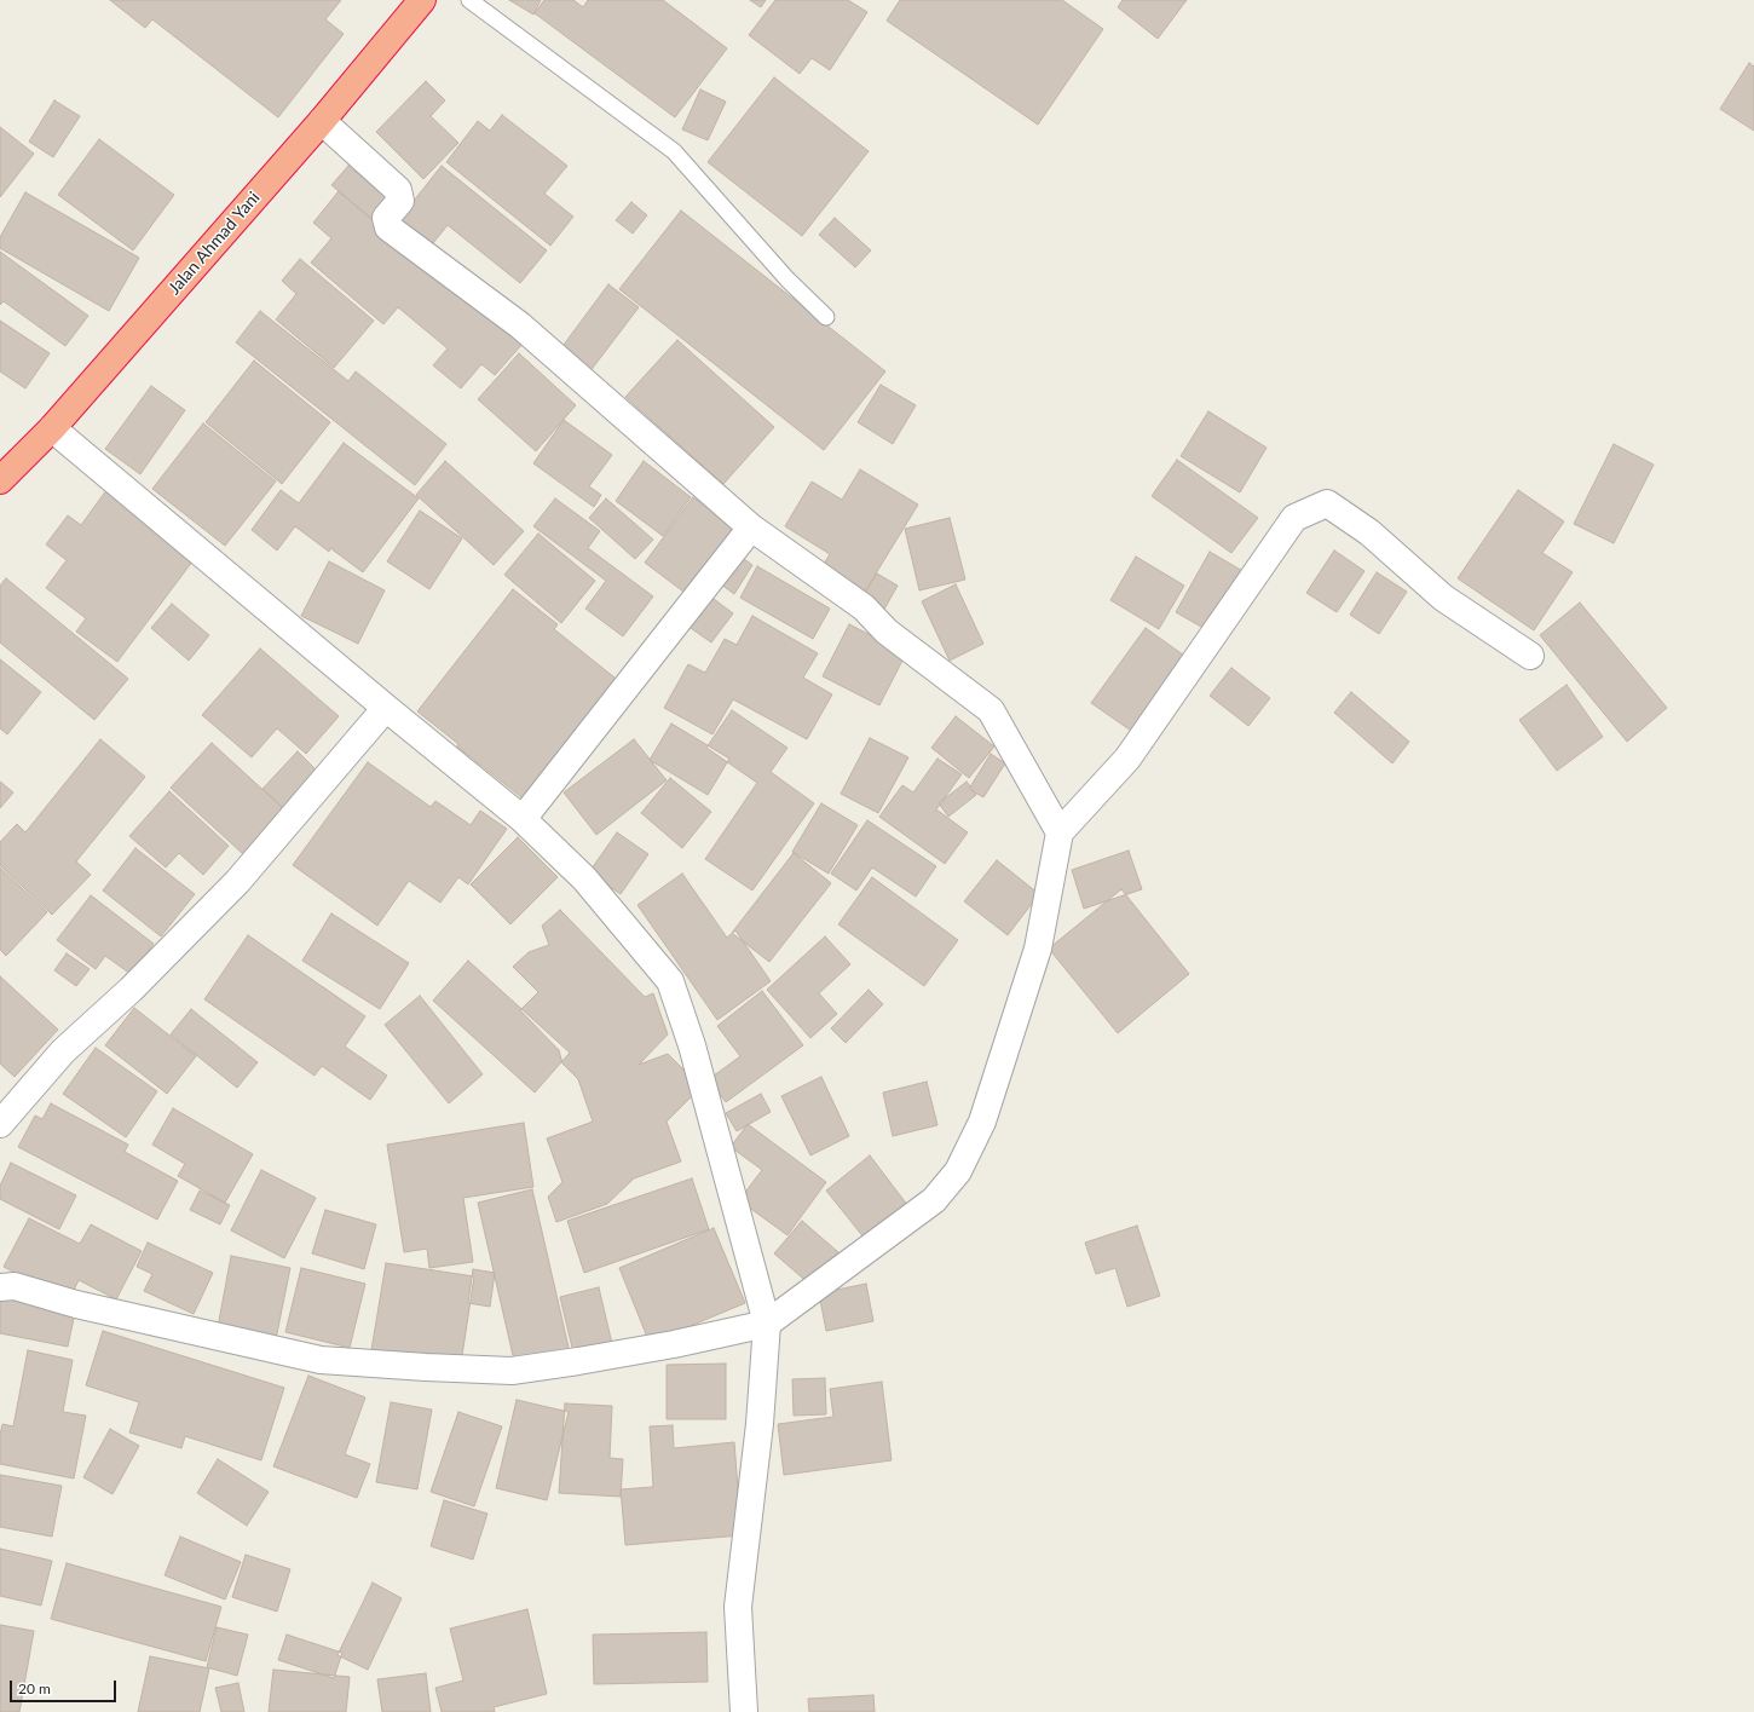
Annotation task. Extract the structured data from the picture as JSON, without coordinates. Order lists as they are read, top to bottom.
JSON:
{
  "streets": {
    "highway": ["Jalan Ahmad Yani"]
  },
  "scale_bar": "20 m"
}
